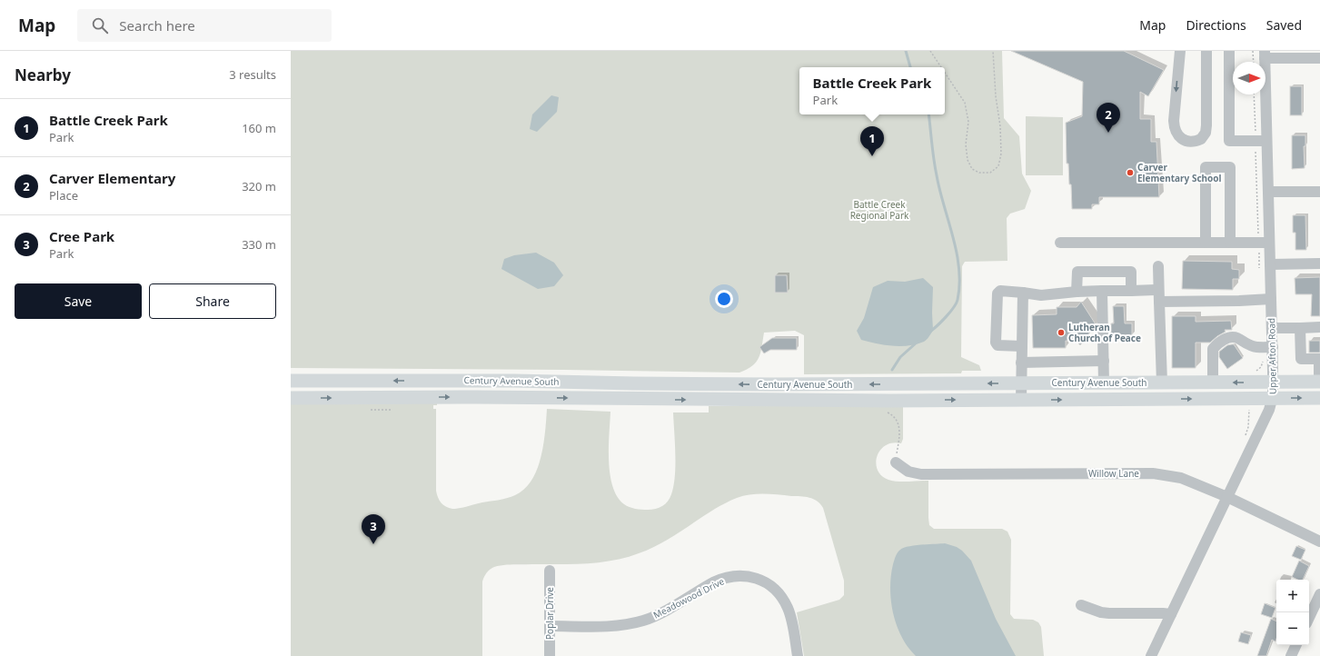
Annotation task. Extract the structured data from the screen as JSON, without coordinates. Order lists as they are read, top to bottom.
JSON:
{
  "streets": {
    "main road": ["Century Avenue South"],
    "street": [
      "Upper Afton Road",
      "Willow Lane",
      "Meadowood Drive",
      "Poplar Drive"
    ]
  },
  "crossings": [
    ["Upper Afton Road", "Century Avenue South"],
    ["Upper Afton Road", "Willow Lane"],
    ["Meadowood Drive", "Poplar Drive"]
  ],
  "parks": ["Battle Creek Regional Park"],
  "places": ["Carver Elementary School", "Lutheran Church of Peace"],
  "north": "right",
  "page": {
    "header": "Map",
    "search": "Search here",
    "nav": ["Map", "Directions", "Saved"],
    "heading": ["Nearby", "3 results"],
    "popup": ["Battle Creek Park", "Park"],
    "list": [
      {
        "mark": "1",
        "name": "Battle Creek Park",
        "note": "Park",
        "value": "160 m"
      },
      {
        "mark": "2",
        "name": "Carver Elementary",
        "note": "Place",
        "value": "320 m"
      },
      {
        "mark": "3",
        "name": "Cree Park",
        "note": "Park",
        "value": "330 m"
      }
    ],
    "pins": ["2", "1", "3"],
    "buttons": ["Save", "Share"],
    "map_buttons": ["+", "−"]
  }
}
